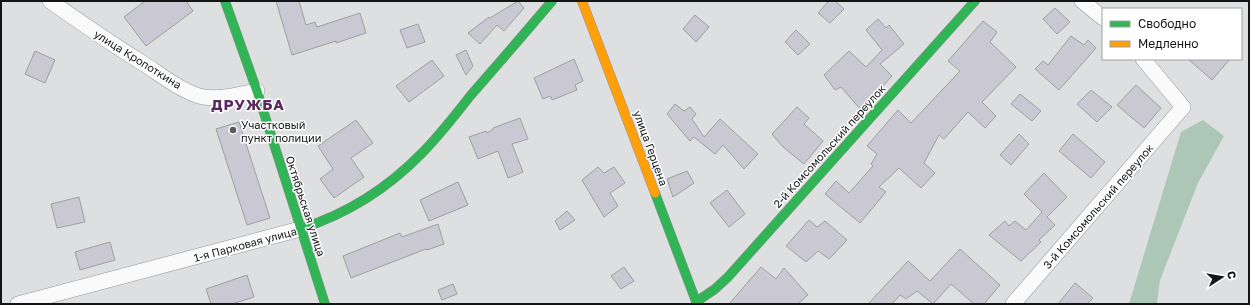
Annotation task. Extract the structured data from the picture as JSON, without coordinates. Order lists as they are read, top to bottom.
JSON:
{
  "streets": {
    "street": [
      "улица Кропоткина",
      "2-й Комсомольский переулок",
      "улица Герцена",
      "Октябрьская улица",
      "3-й Комсомольский переулок",
      "1-я Парковая улица"
    ]
  },
  "crossings": [
    ["улица Кропоткина", "Октябрьская улица"],
    ["2-й Комсомольский переулок", "улица Герцена"],
    ["Октябрьская улица", "1-я Парковая улица"]
  ],
  "districts": ["ДРУЖБА"],
  "places": ["Участковый пункт полиции"],
  "legend": ["Свободно", "Медленно"],
  "north": "right"
}
